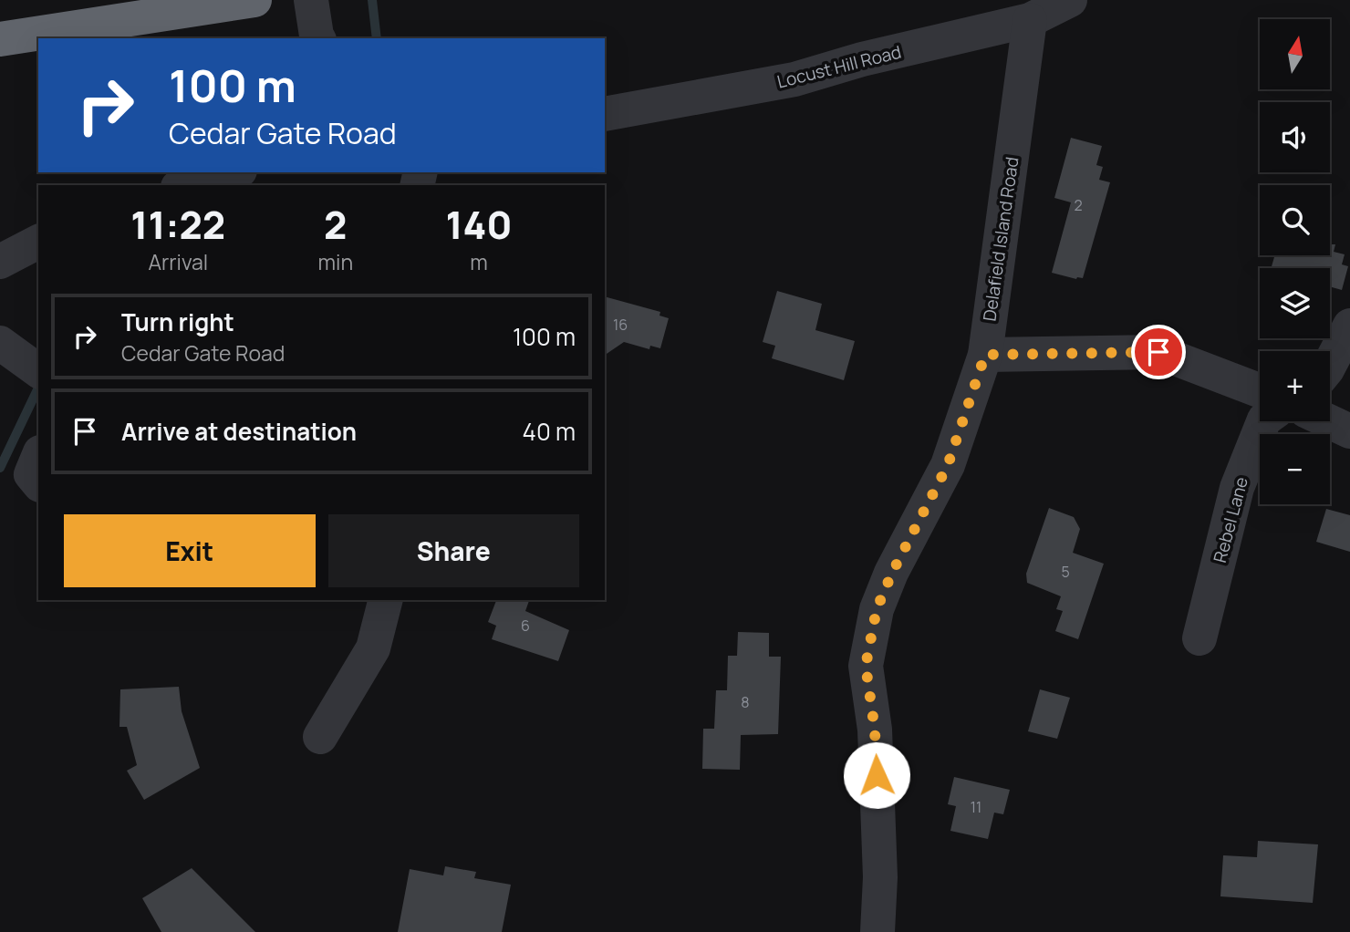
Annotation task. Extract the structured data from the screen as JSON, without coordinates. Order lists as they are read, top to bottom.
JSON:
{
  "streets": {
    "street": ["Locust Hill Road", "Delafield Island Road", "Rebel Lane"]
  },
  "crossings": [
    ["Locust Hill Road", "Delafield Island Road"]
  ],
  "house_numbers": [
    "2",
    "16",
    "5",
    "6",
    "8",
    "11"
  ],
  "north": "top",
  "page": {
    "map_buttons": ["+", "−"],
    "turn": ["100 m", "Cedar Gate Road"],
    "eta": [
      "11:22",
      "Arrival",
      "2",
      "min",
      "140",
      "m"
    ],
    "list": [
      {
        "name": "Turn right",
        "note": "Cedar Gate Road",
        "value": "100 m"
      },
      {
        "name": "Arrive at destination",
        "value": "40 m"
      }
    ],
    "buttons": ["Exit", "Share"]
  }
}
